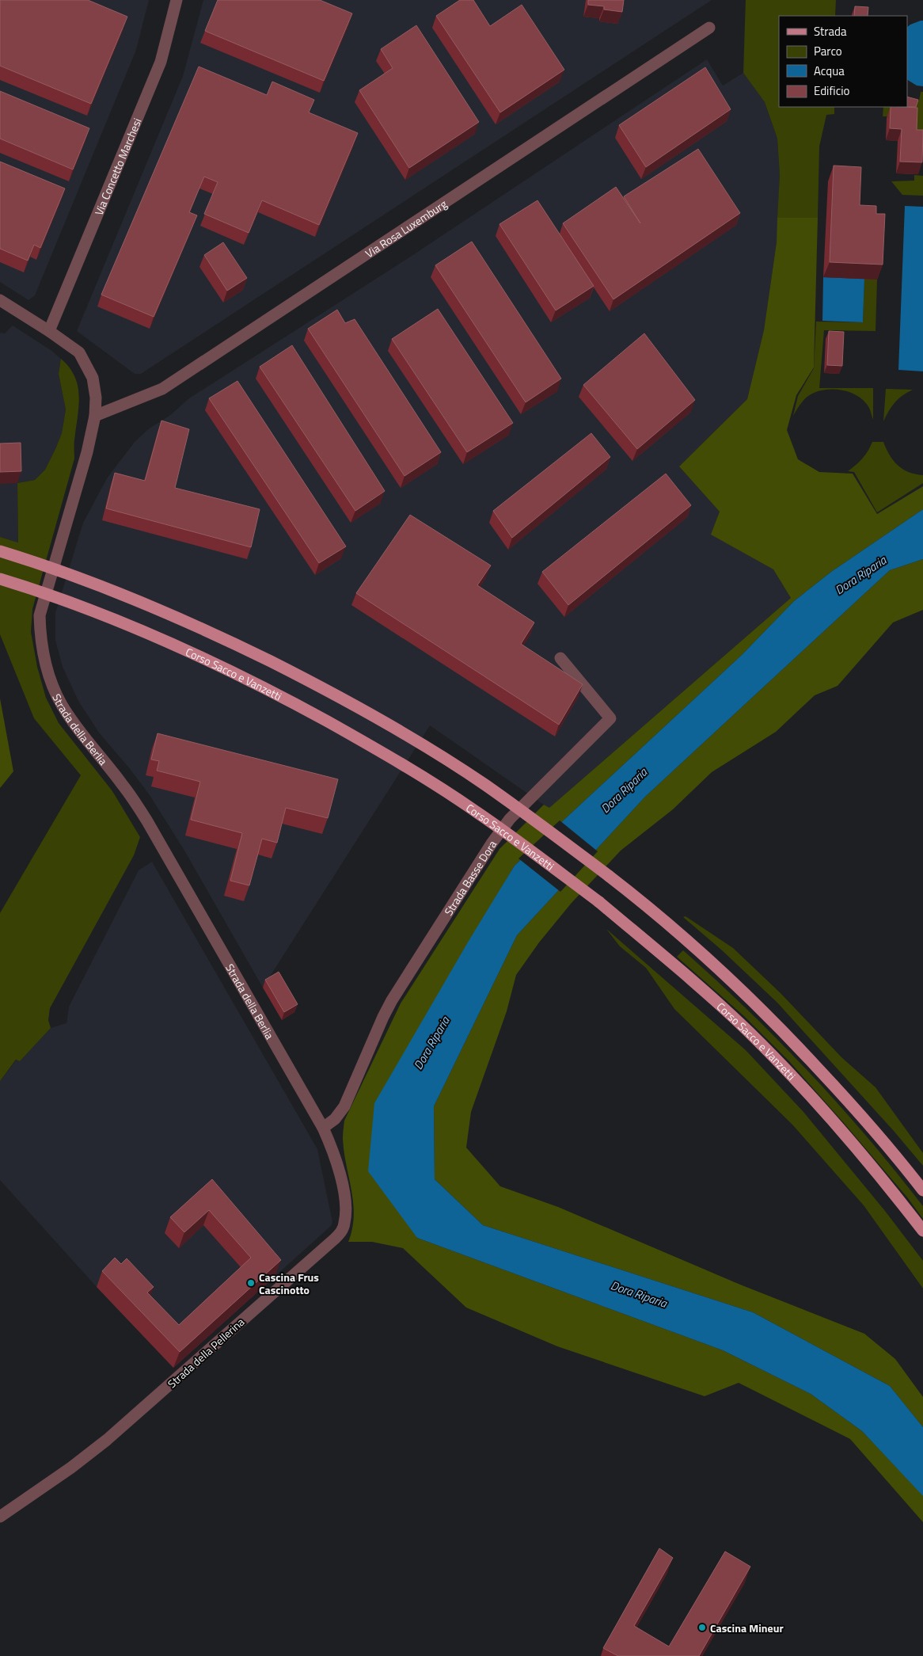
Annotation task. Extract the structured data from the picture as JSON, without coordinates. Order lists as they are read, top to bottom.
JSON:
{
  "streets": {
    "main road": ["Corso Sacco e Vanzetti"],
    "street": [
      "Via Concetto Marchesi",
      "Via Rosa Luxemburg",
      "Strada della Berlia",
      "Strada Basse Dora",
      "Strada della Pellerina"
    ]
  },
  "crossings": [
    ["Via Concetto Marchesi", "Strada della Berlia"],
    ["Via Rosa Luxemburg", "Strada della Berlia"],
    ["Strada della Berlia", "Strada Basse Dora"],
    ["Strada della Berlia", "Strada della Pellerina"]
  ],
  "water": ["Dora Riparia"],
  "places": ["Cascina Frus Cascinotto", "Cascina Mineur"],
  "legend": [
    "Strada",
    "Parco",
    "Acqua",
    "Edificio"
  ]
}
